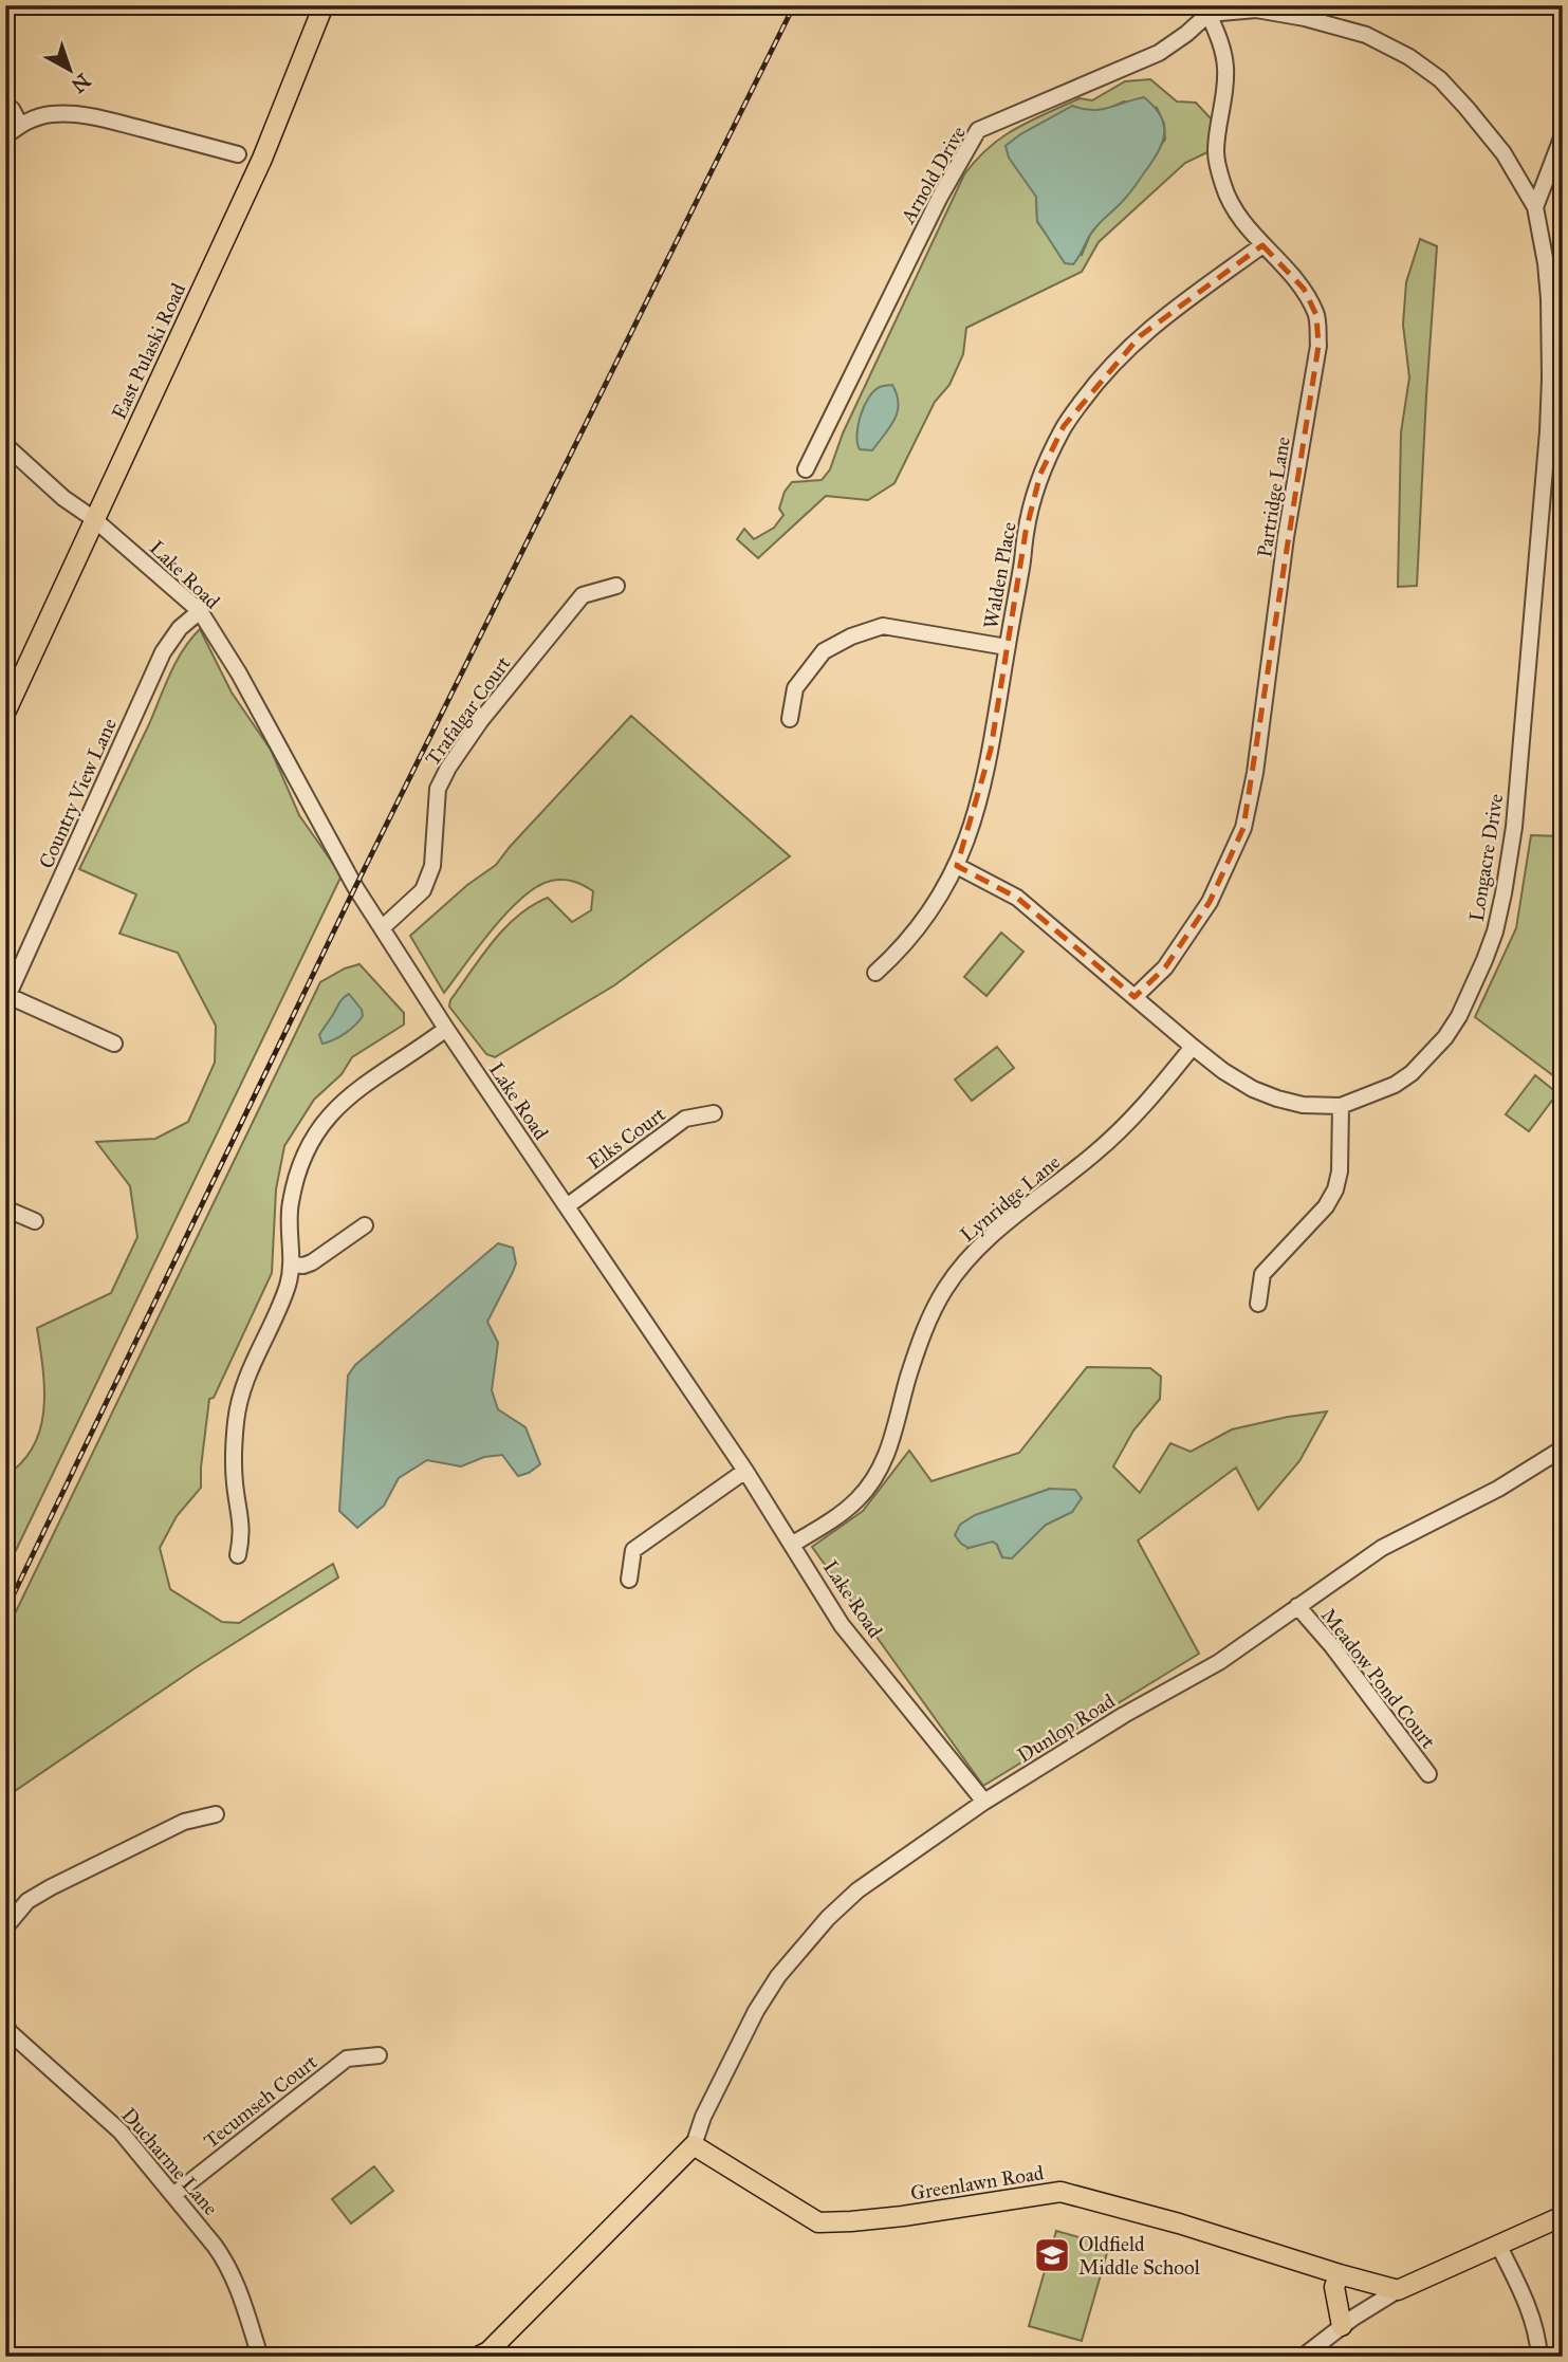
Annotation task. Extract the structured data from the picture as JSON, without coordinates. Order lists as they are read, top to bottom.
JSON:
{
  "streets": {
    "main road": ["East Pulaski Road", "Greenlawn Road"],
    "street": [
      "Arnold Drive",
      "Partridge Lane",
      "Lake Road",
      "Walden Place",
      "Trafalgar Court",
      "Country View Lane",
      "Longacre Drive",
      "Elks Court",
      "Lynridge Lane",
      "Meadow Pond Court",
      "Dunlop Road",
      "Tecumseh Court",
      "Ducharme Lane"
    ]
  },
  "crossings": [
    ["Arnold Drive", "Partridge Lane"],
    ["East Pulaski Road", "Lake Road"],
    ["Partridge Lane", "Walden Place"],
    ["Partridge Lane", "Longacre Drive"],
    ["Lake Road", "Trafalgar Court"],
    ["Lake Road", "Country View Lane"],
    ["Lake Road", "Elks Court"],
    ["Lake Road", "Lynridge Lane"],
    ["Lake Road", "Dunlop Road"],
    ["Walden Place", "Longacre Drive"],
    ["Longacre Drive", "Lynridge Lane"],
    ["Meadow Pond Court", "Dunlop Road"],
    ["Dunlop Road", "Greenlawn Road"],
    ["Tecumseh Court", "Ducharme Lane"]
  ],
  "places": {
    "school or university": ["Oldfield Middle School"]
  },
  "north": "bottom right"
}
